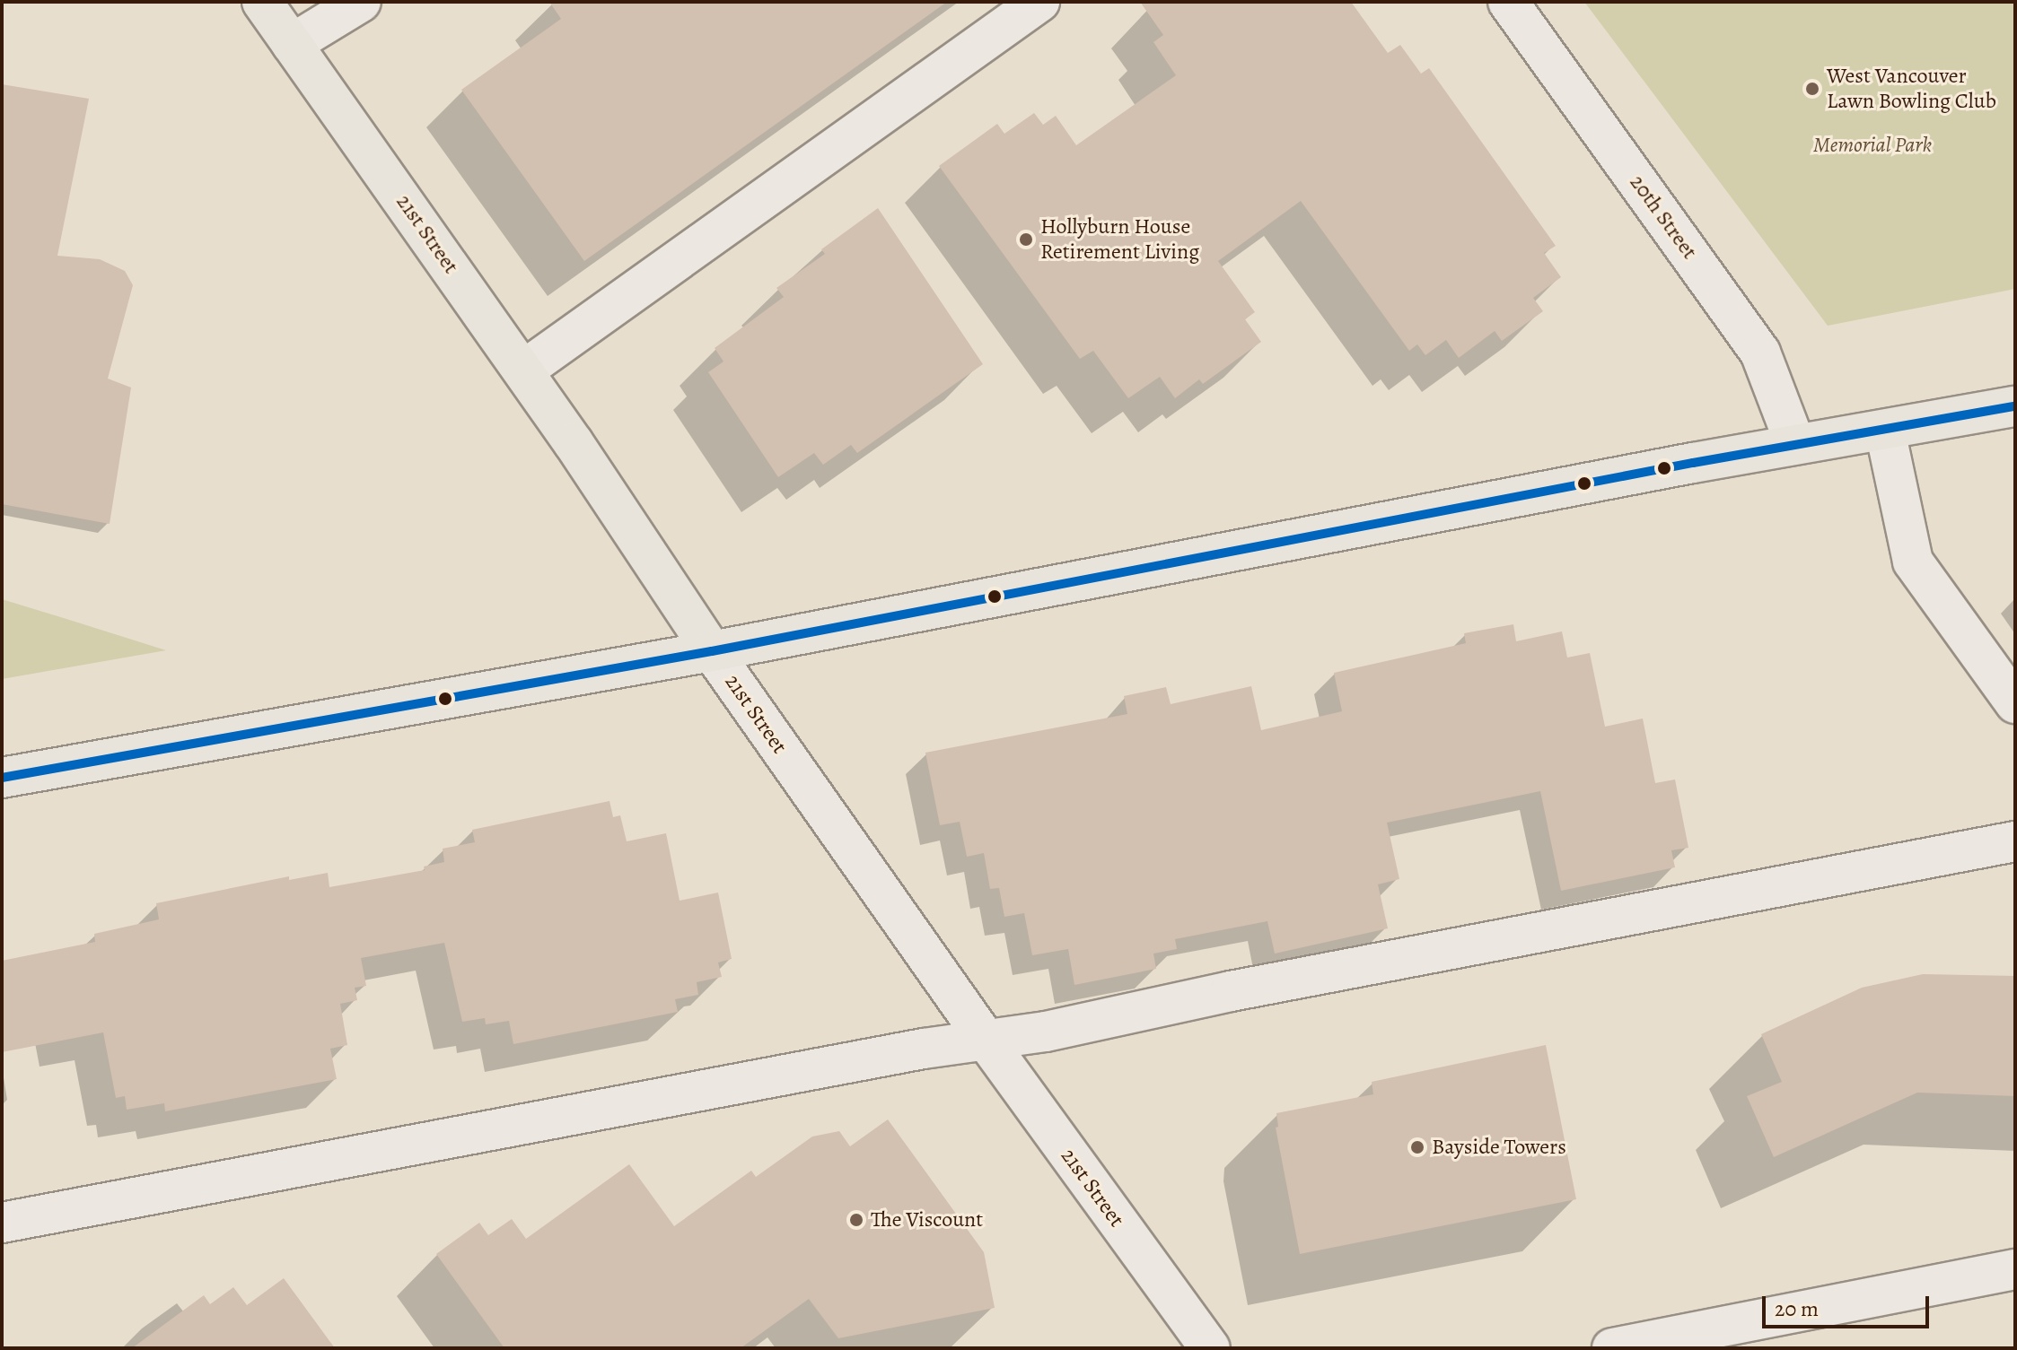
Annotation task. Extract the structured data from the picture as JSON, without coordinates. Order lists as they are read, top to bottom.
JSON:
{
  "streets": {
    "main road": ["21st Street"],
    "street": ["20th Street"]
  },
  "parks": ["Memorial Park"],
  "places": [
    "West Vancouver Lawn Bowling Club",
    "Hollyburn House Retirement Living",
    "Bayside Towers",
    "The Viscount"
  ],
  "scale_bar": "20 m"
}
